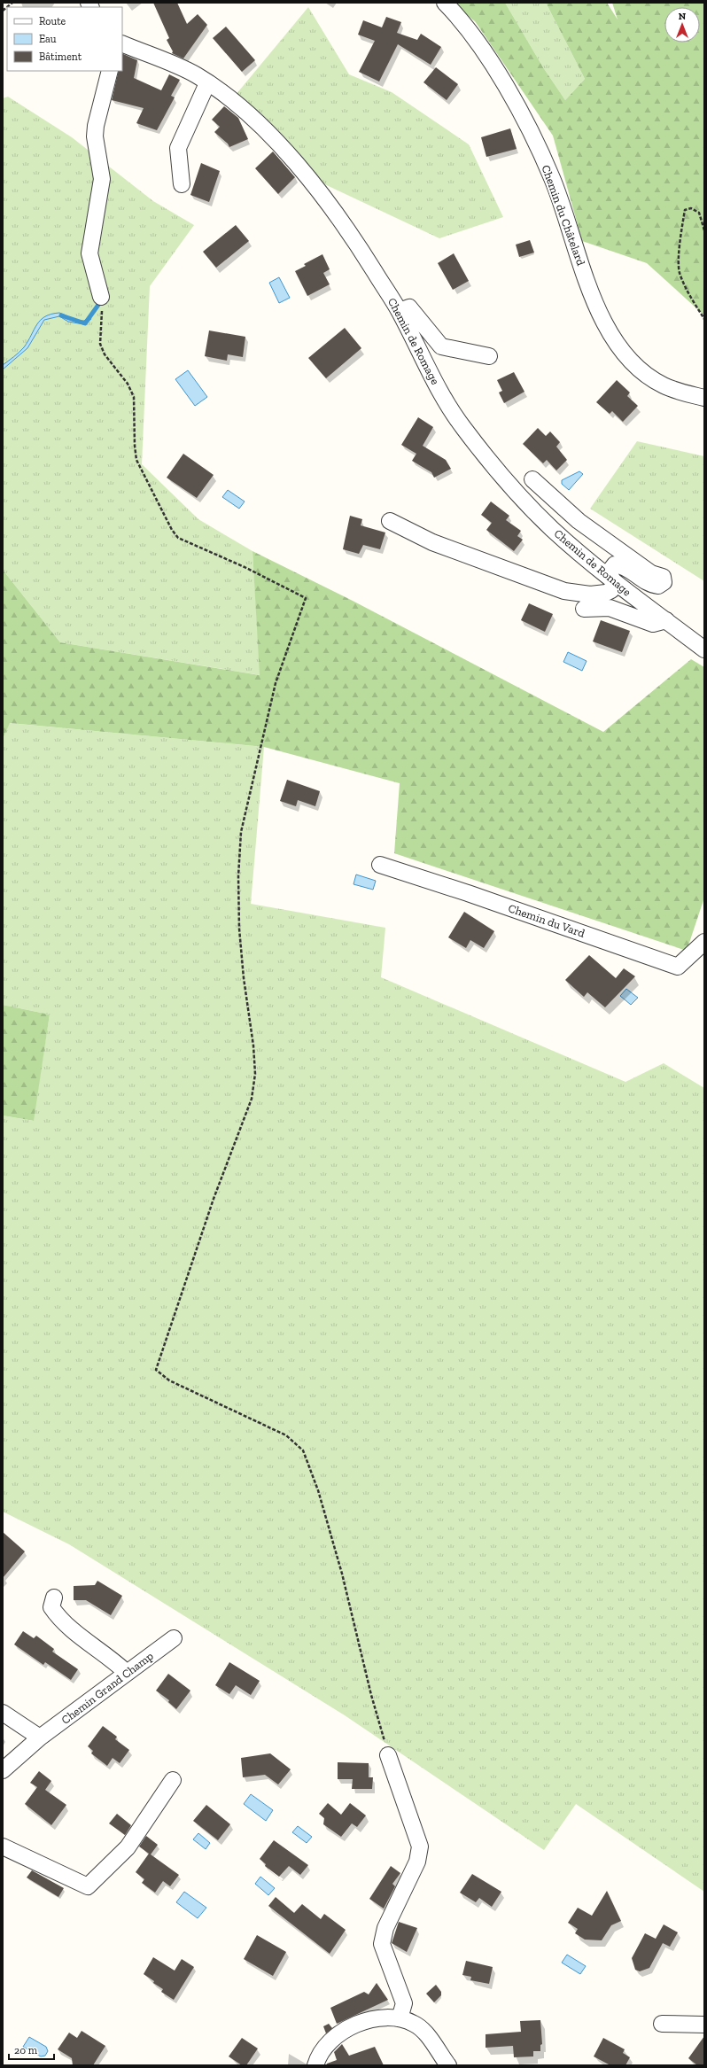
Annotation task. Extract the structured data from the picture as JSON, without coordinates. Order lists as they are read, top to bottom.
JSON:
{
  "streets": {
    "street": [
      "Chemin du Châtelard",
      "Chemin de Romage",
      "Chemin du Vard",
      "Chemin Grand Champ"
    ]
  },
  "legend": ["Route", "Eau", "Bâtiment"],
  "scale_bar": "20 m",
  "north": "top"
}
